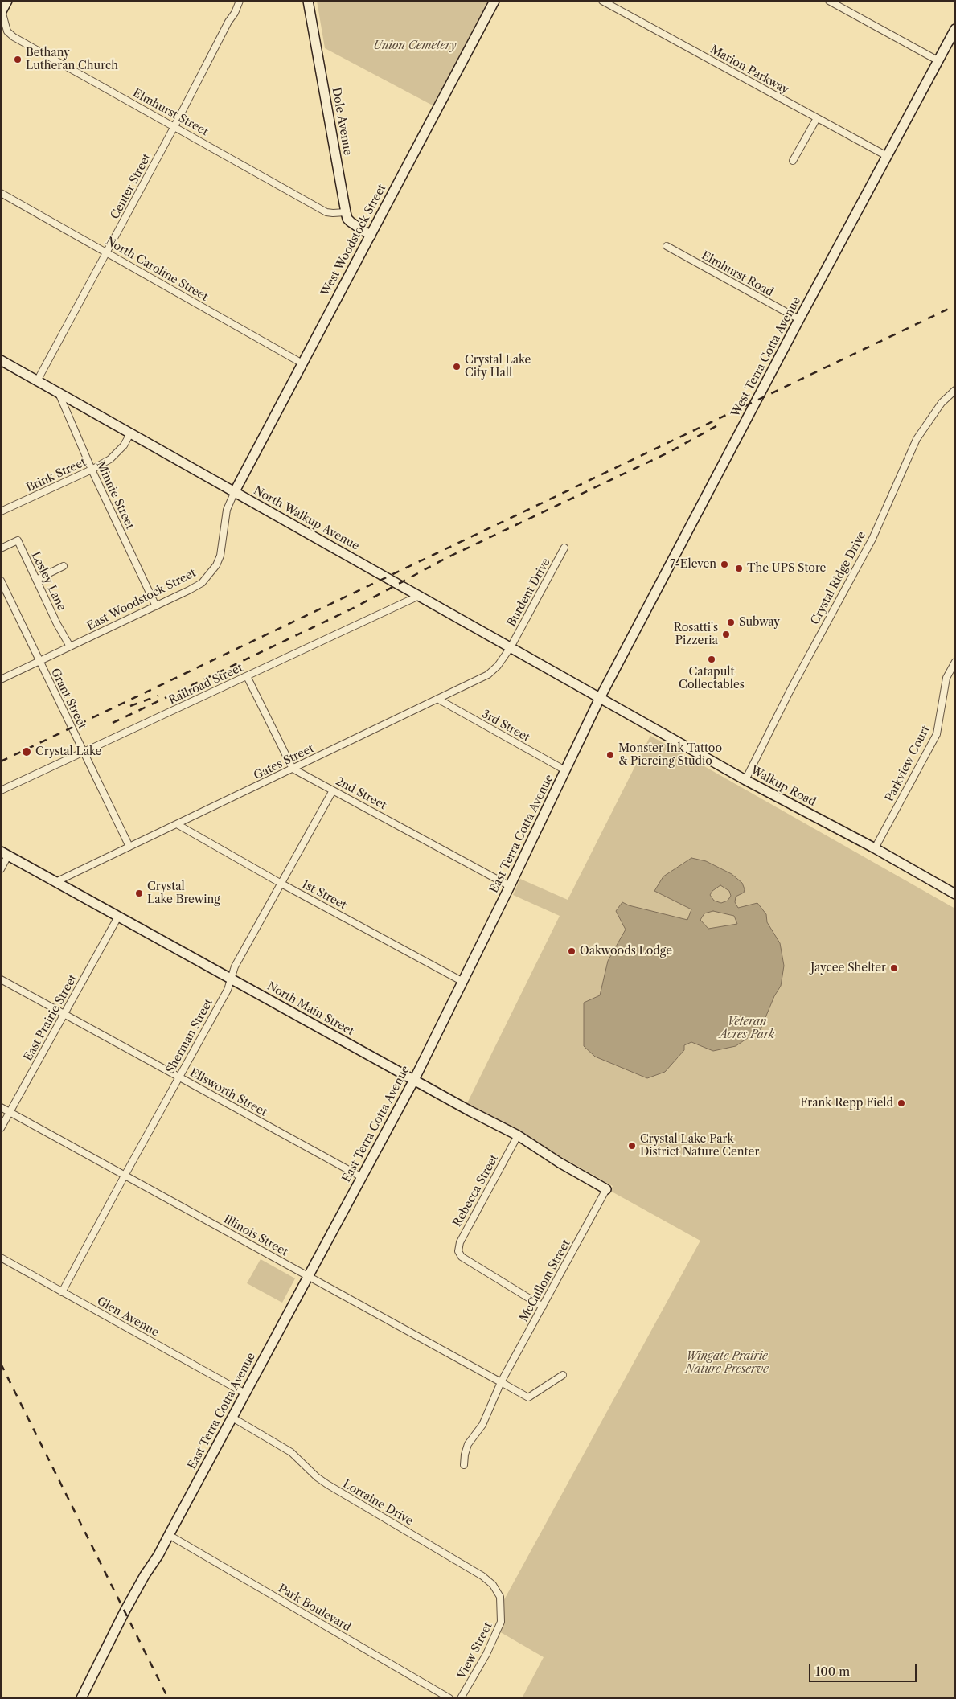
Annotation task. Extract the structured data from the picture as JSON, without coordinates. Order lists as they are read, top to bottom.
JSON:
{
  "streets": {
    "street": [
      "Marion Parkway",
      "Elmhurst Street",
      "Dole Avenue",
      "Center Street",
      "West Woodstock Street",
      "North Caroline Street",
      "Elmhurst Road",
      "West Terra Cotta Avenue",
      "Brink Street",
      "Minnie Street",
      "North Walkup Avenue",
      "Crystal Ridge Drive",
      "Lesley Lane",
      "Burdent Drive",
      "East Woodstock Street",
      "Railroad Street",
      "Grant Street",
      "3rd Street",
      "Gates Street",
      "Parkview Court",
      "Walkup Road",
      "2nd Street",
      "East Terra Cotta Avenue",
      "1st Street",
      "North Main Street",
      "East Prairie Street",
      "Sherman Street",
      "Ellsworth Street",
      "Rebecca Street",
      "Illinois Street",
      "McCullom Street",
      "Glen Avenue",
      "Lorraine Drive",
      "Park Boulevard",
      "View Street"
    ]
  },
  "crossings": [
    ["Marion Parkway", "West Terra Cotta Avenue"],
    ["Elmhurst Street", "Dole Avenue"],
    ["Elmhurst Street", "Center Street"],
    ["Dole Avenue", "West Woodstock Street"],
    ["Center Street", "North Caroline Street"],
    ["Center Street", "North Walkup Avenue"],
    ["West Woodstock Street", "North Caroline Street"],
    ["West Woodstock Street", "North Walkup Avenue"],
    ["West Woodstock Street", "East Woodstock Street"],
    ["Elmhurst Road", "West Terra Cotta Avenue"],
    ["West Terra Cotta Avenue", "North Walkup Avenue"],
    ["West Terra Cotta Avenue", "Walkup Road"],
    ["West Terra Cotta Avenue", "East Terra Cotta Avenue"],
    ["Brink Street", "Minnie Street"],
    ["Brink Street", "North Walkup Avenue"],
    ["Minnie Street", "North Walkup Avenue"],
    ["Minnie Street", "East Woodstock Street"],
    ["North Walkup Avenue", "Burdent Drive"],
    ["North Walkup Avenue", "East Woodstock Street"],
    ["North Walkup Avenue", "Railroad Street"],
    ["North Walkup Avenue", "Gates Street"],
    ["North Walkup Avenue", "Walkup Road"],
    ["North Walkup Avenue", "East Terra Cotta Avenue"],
    ["Crystal Ridge Drive", "Walkup Road"],
    ["Lesley Lane", "East Woodstock Street"],
    ["Burdent Drive", "Gates Street"],
    ["East Woodstock Street", "Grant Street"],
    ["Railroad Street", "Grant Street"],
    ["Grant Street", "Gates Street"],
    ["3rd Street", "Gates Street"],
    ["3rd Street", "East Terra Cotta Avenue"],
    ["Gates Street", "2nd Street"],
    ["Gates Street", "1st Street"],
    ["Gates Street", "North Main Street"],
    ["Parkview Court", "Walkup Road"],
    ["Walkup Road", "East Terra Cotta Avenue"],
    ["2nd Street", "East Terra Cotta Avenue"],
    ["2nd Street", "Sherman Street"],
    ["East Terra Cotta Avenue", "1st Street"],
    ["East Terra Cotta Avenue", "North Main Street"],
    ["East Terra Cotta Avenue", "Ellsworth Street"],
    ["East Terra Cotta Avenue", "Illinois Street"],
    ["East Terra Cotta Avenue", "Glen Avenue"],
    ["East Terra Cotta Avenue", "Lorraine Drive"],
    ["East Terra Cotta Avenue", "Park Boulevard"],
    ["1st Street", "Sherman Street"],
    ["North Main Street", "East Prairie Street"],
    ["North Main Street", "Sherman Street"],
    ["North Main Street", "Rebecca Street"],
    ["North Main Street", "McCullom Street"],
    ["East Prairie Street", "Ellsworth Street"],
    ["East Prairie Street", "Illinois Street"],
    ["Sherman Street", "Ellsworth Street"],
    ["Sherman Street", "Illinois Street"],
    ["Sherman Street", "Glen Avenue"],
    ["Rebecca Street", "McCullom Street"],
    ["Illinois Street", "McCullom Street"],
    ["Lorraine Drive", "View Street"]
  ],
  "parks": ["Union Cemetery", "Veteran Acres Park", "Wingate Prairie Nature Preserve"],
  "places": [
    "Bethany Lutheran Church",
    "Crystal Lake City Hall",
    "7-Eleven",
    "The UPS Store",
    "Subway",
    "Rosatti's Pizzeria",
    "Catapult Collectables",
    "Crystal Lake",
    "Monster Ink Tattoo & Piercing Studio",
    "Crystal Lake Brewing",
    "Oakwoods Lodge",
    "Jaycee Shelter",
    "Frank Repp Field",
    "Crystal Lake Park District Nature Center"
  ],
  "scale_bar": "100 m"
}
